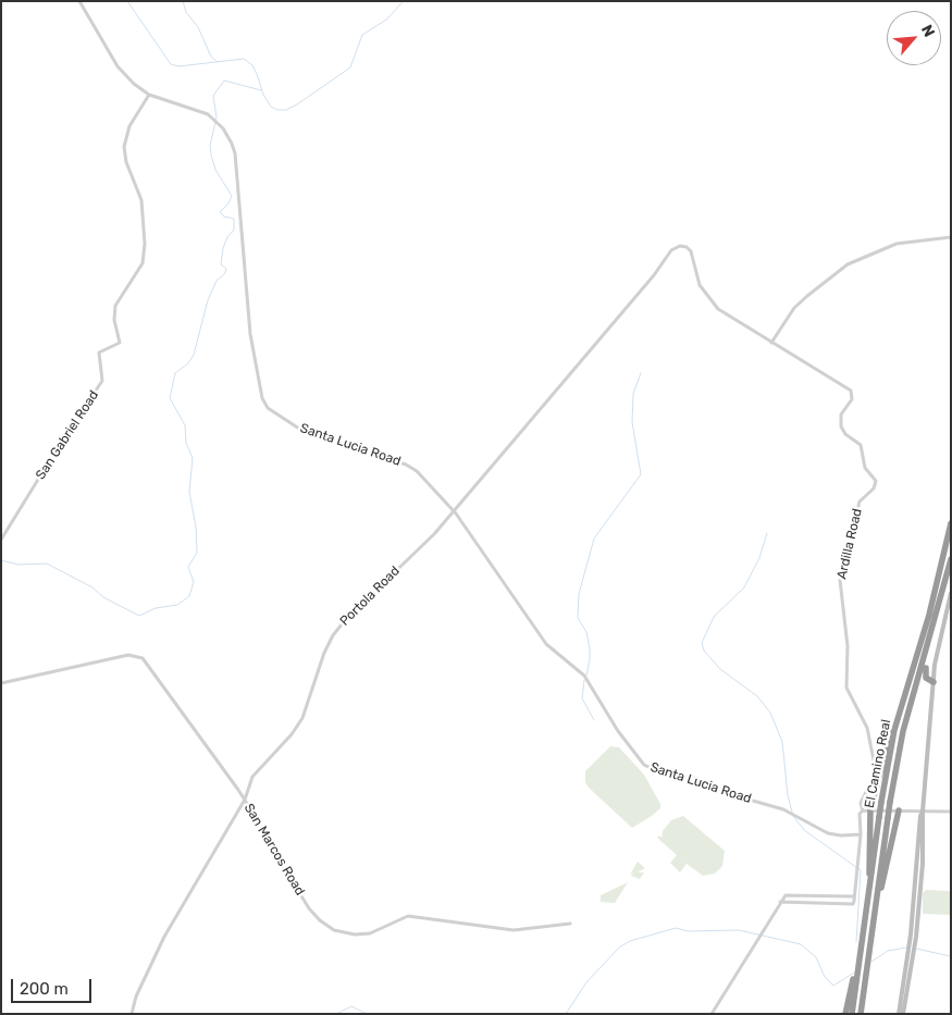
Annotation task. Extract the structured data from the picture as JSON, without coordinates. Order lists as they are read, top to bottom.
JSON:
{
  "streets": {
    "highway": ["El Camino Real"],
    "street": [
      "San Gabriel Road",
      "Santa Lucia Road",
      "Ardilla Road",
      "Portola Road",
      "San Marcos Road"
    ]
  },
  "crossings": [
    ["San Gabriel Road", "Santa Lucia Road"],
    ["Santa Lucia Road", "Ardilla Road"],
    ["Santa Lucia Road", "Portola Road"],
    ["Ardilla Road", "Portola Road"],
    ["Portola Road", "San Marcos Road"]
  ],
  "scale_bar": "200 m",
  "north": "top right"
}
